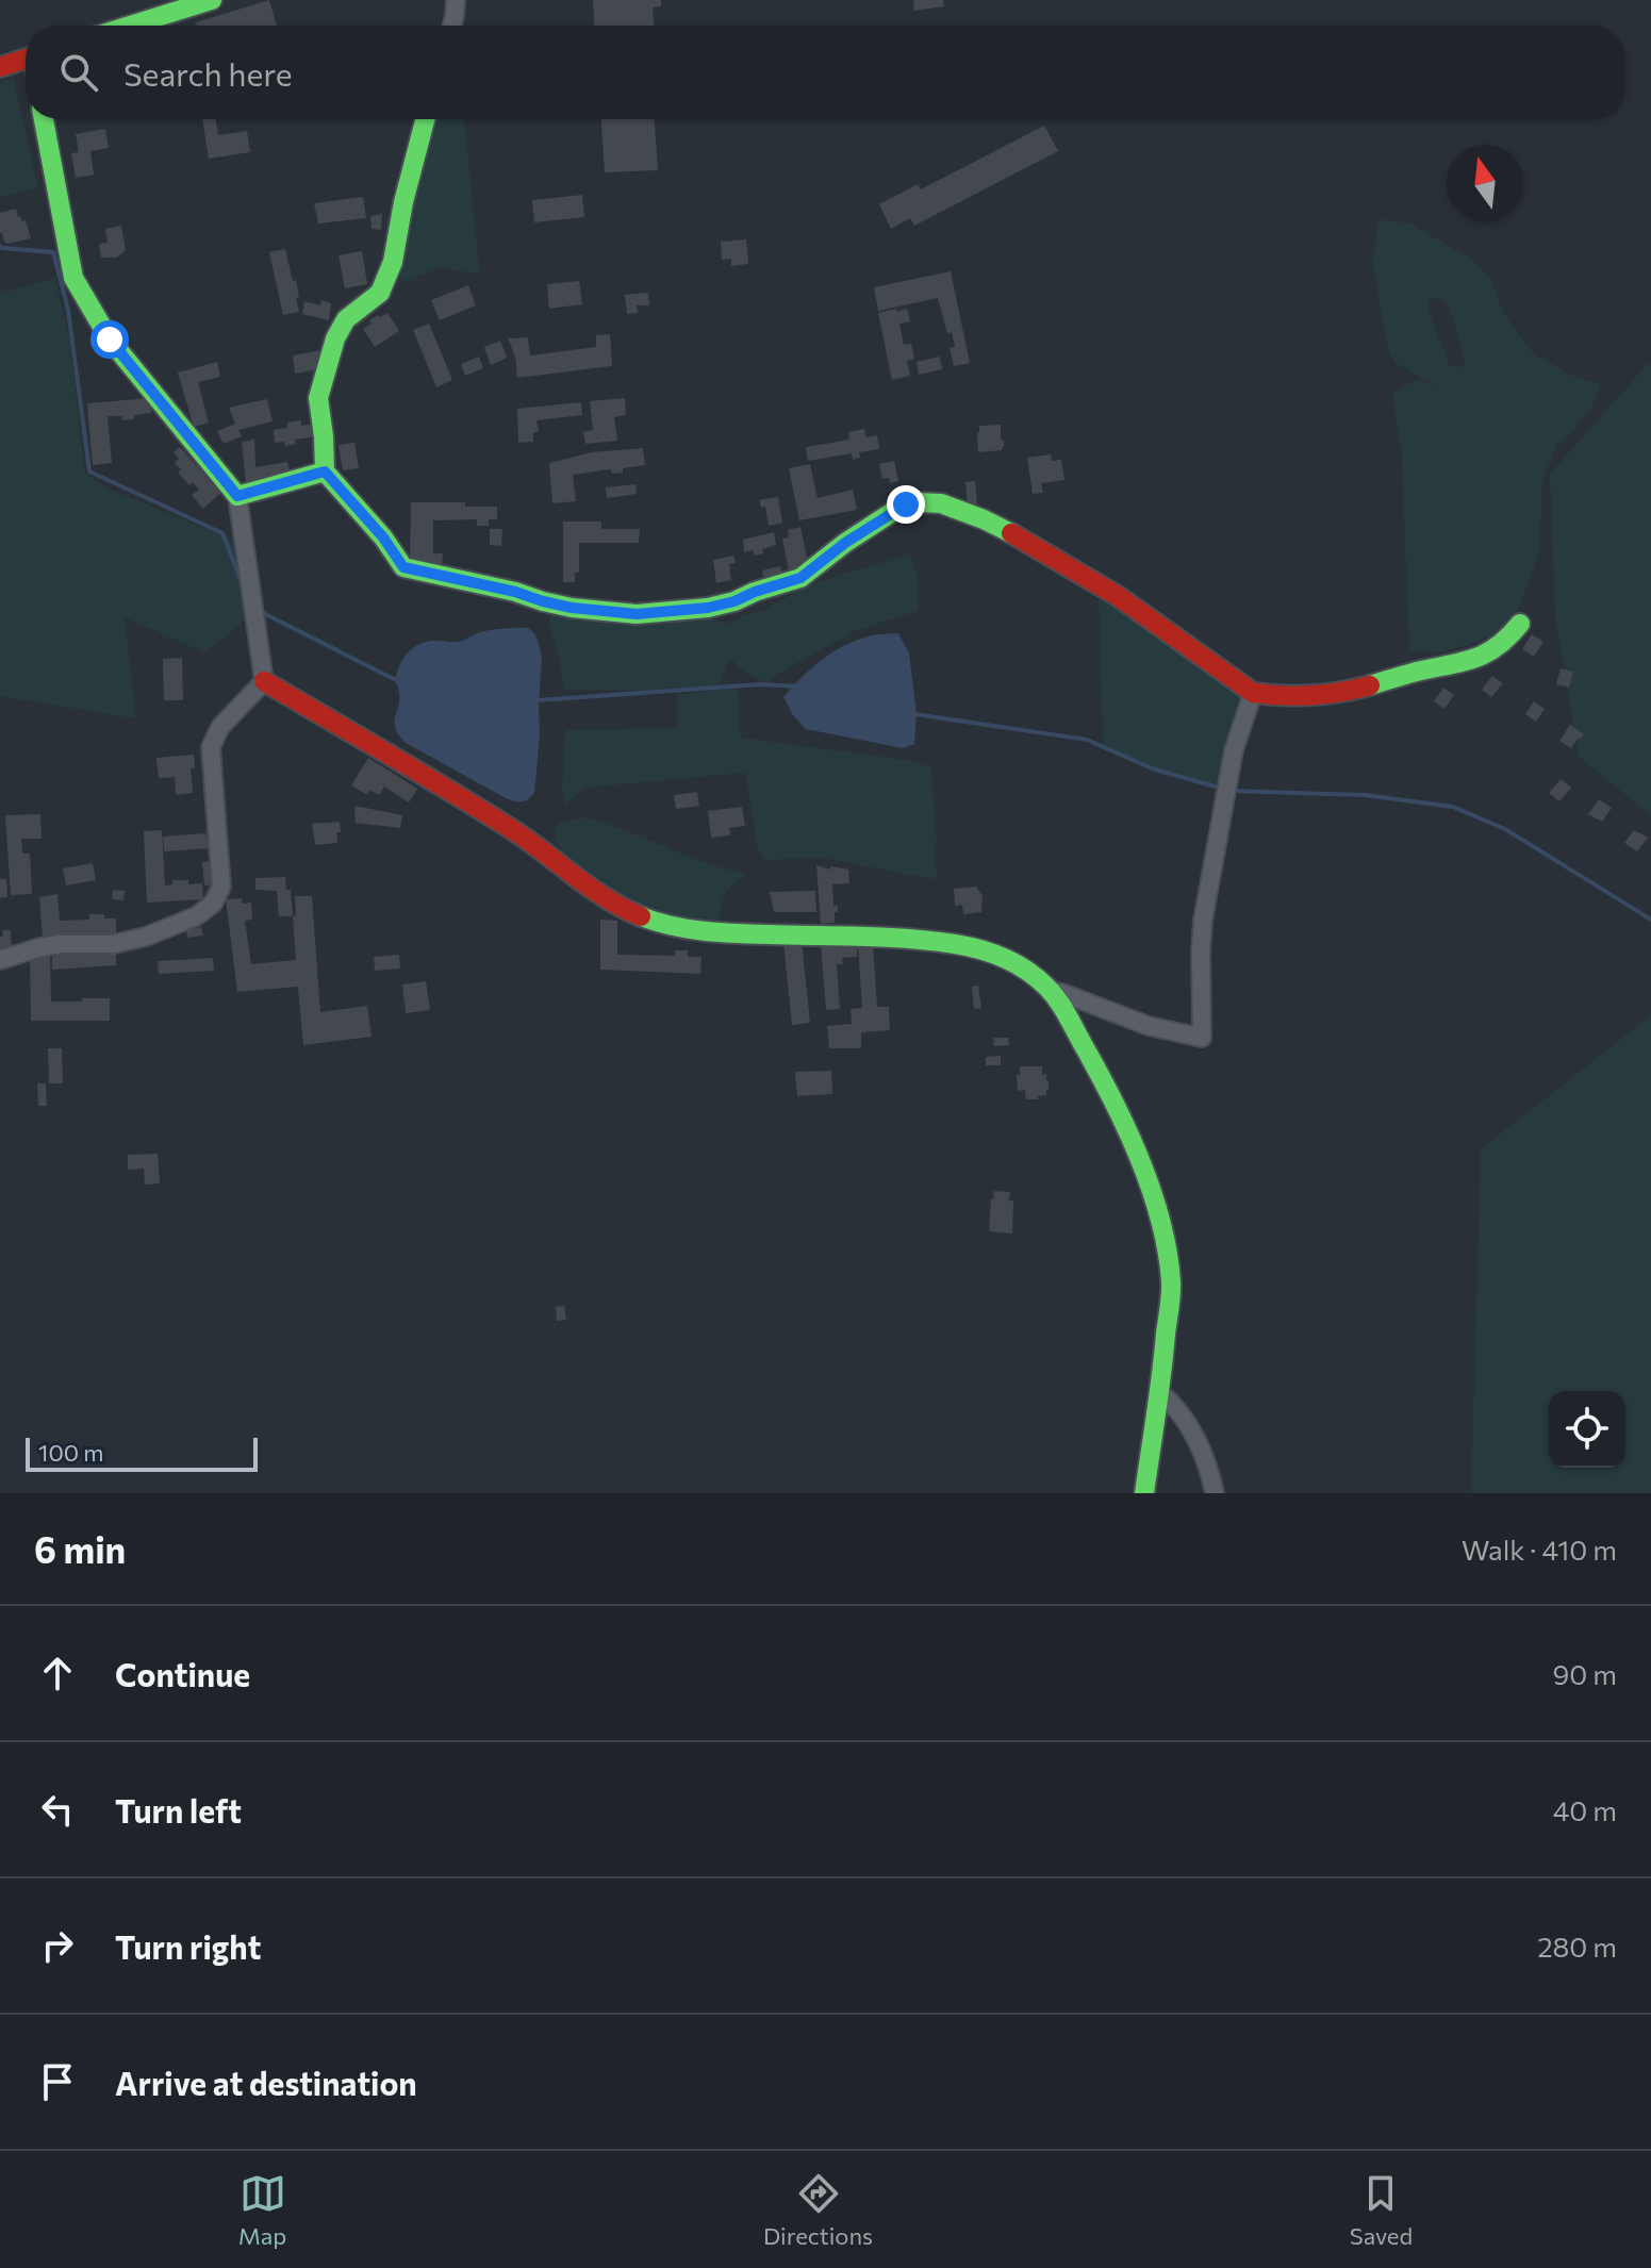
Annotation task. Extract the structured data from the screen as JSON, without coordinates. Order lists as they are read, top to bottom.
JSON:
{
  "scale_bar": "100 m",
  "north": "top",
  "page": {
    "search": "Search here",
    "scale": "100 m",
    "heading": ["6 min", "Walk · 410 m"],
    "list": [
      ["Continue", "90 m"],
      ["Turn left", "40 m"],
      ["Turn right", "280 m"],
      "Arrive at destination"
    ],
    "nav": ["Map", "Directions", "Saved"]
  }
}
